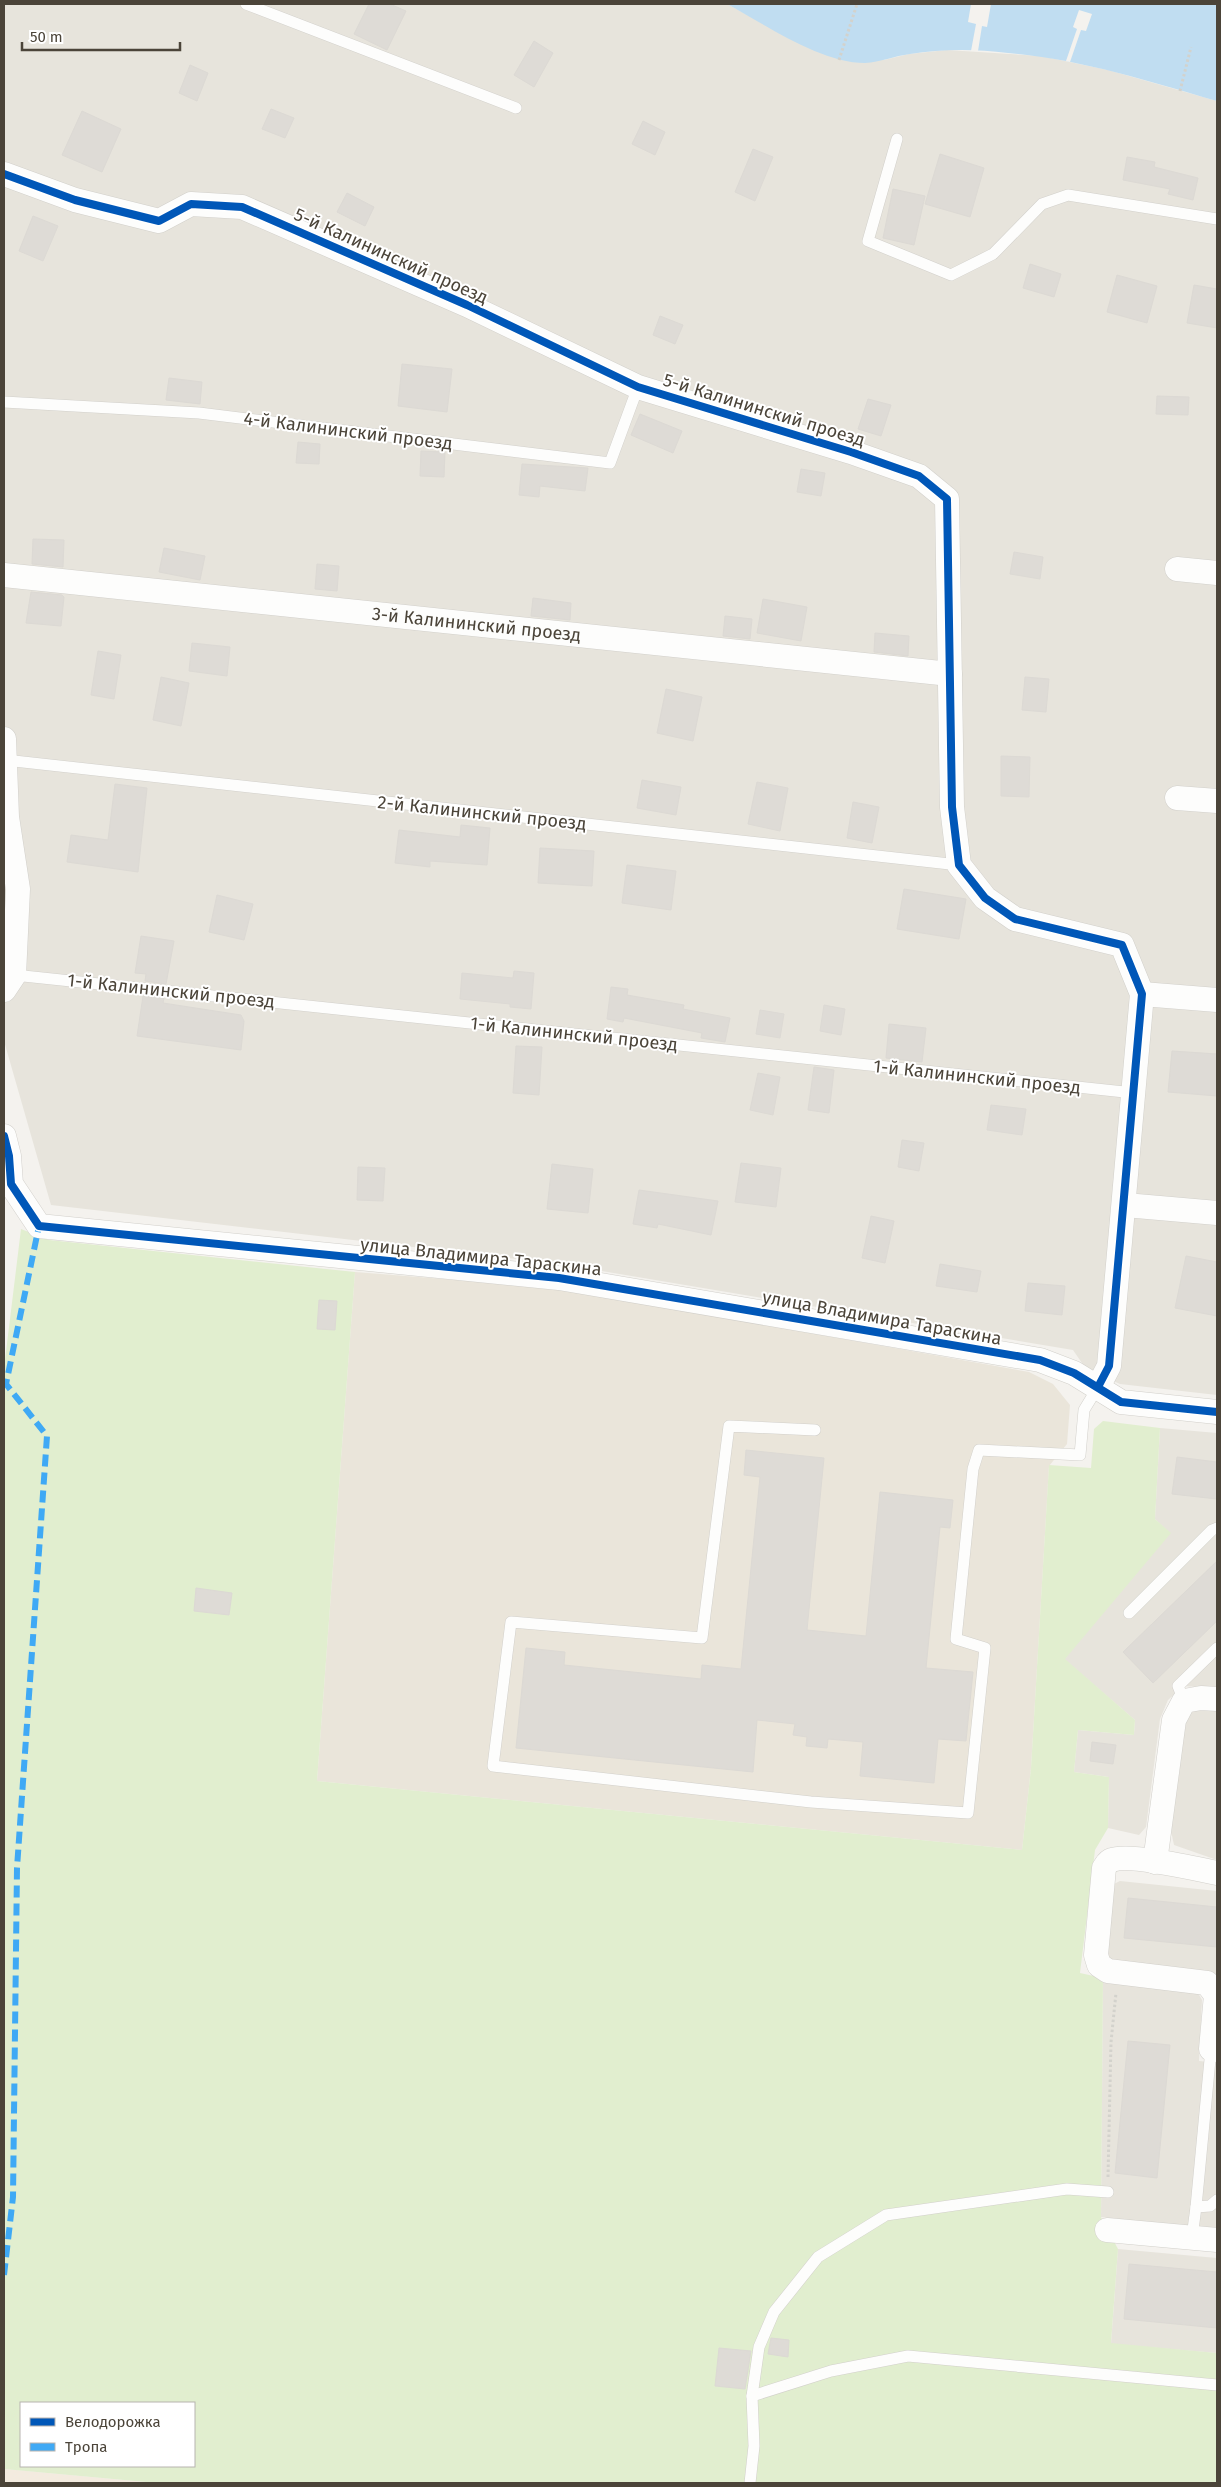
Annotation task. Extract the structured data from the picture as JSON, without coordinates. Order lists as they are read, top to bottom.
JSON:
{
  "streets": {
    "street": ["5-й Калининский проезд", "3-й Калининский проезд", "улица Владимира Тараскина"],
    "lane": ["4-й Калининский проезд", "2-й Калининский проезд", "1-й Калининский проезд"]
  },
  "crossings": [
    ["5-й Калининский проезд", "4-й Калининский проезд"],
    ["5-й Калининский проезд", "3-й Калининский проезд"],
    ["5-й Калининский проезд", "2-й Калининский проезд"]
  ],
  "legend": ["Велодорожка", "Тропа"],
  "scale_bar": "50 m"
}
